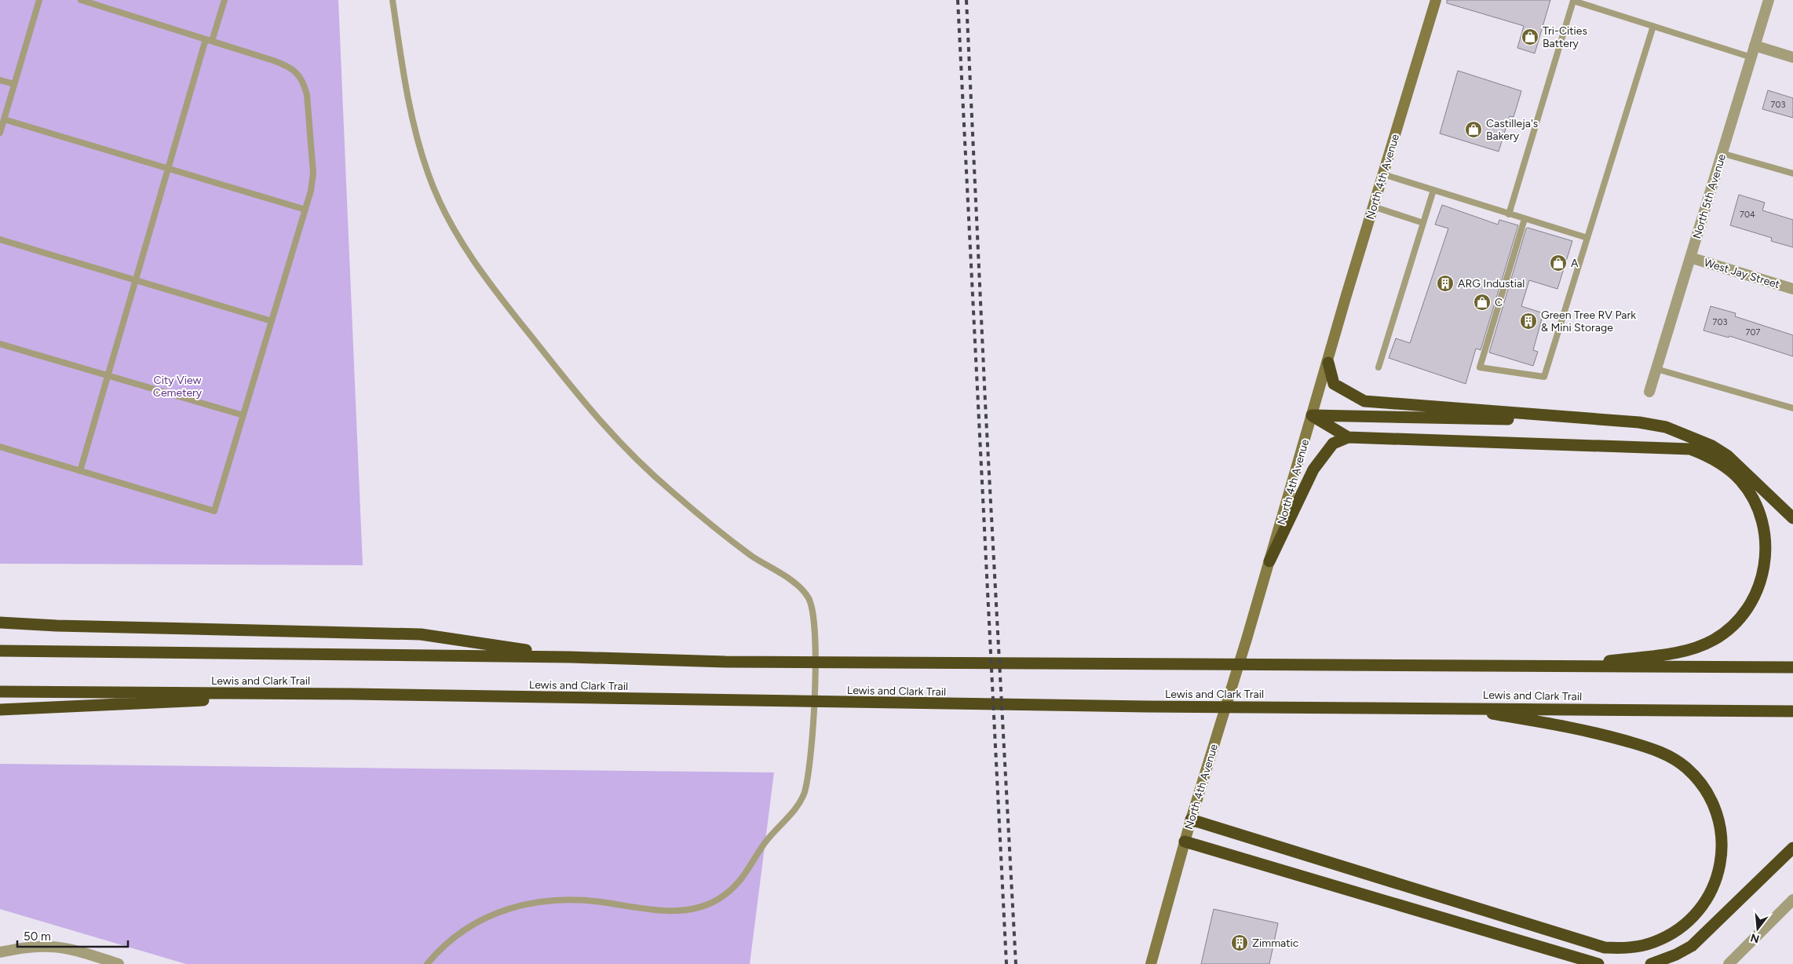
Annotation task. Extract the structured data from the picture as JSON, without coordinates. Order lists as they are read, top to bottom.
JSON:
{
  "streets": {
    "highway": ["Lewis and Clark Trail"],
    "main road": ["North 4th Avenue"],
    "street": ["North 5th Avenue", "West Jay Street"]
  },
  "crossings": [
    ["North 5th Avenue", "West Jay Street"]
  ],
  "parks": ["City View Cemetery"],
  "places": {
    "shop": [
      "Tri-Cities Battery",
      "Castilleja's Bakery",
      "A",
      "C"
    ],
    "building": ["ARG Industial", "Green Tree RV Park & Mini Storage", "Zimmatic"]
  },
  "house_numbers": [
    "703",
    "704",
    "703",
    "707"
  ],
  "scale_bar": "50 m",
  "north": "bottom"
}
